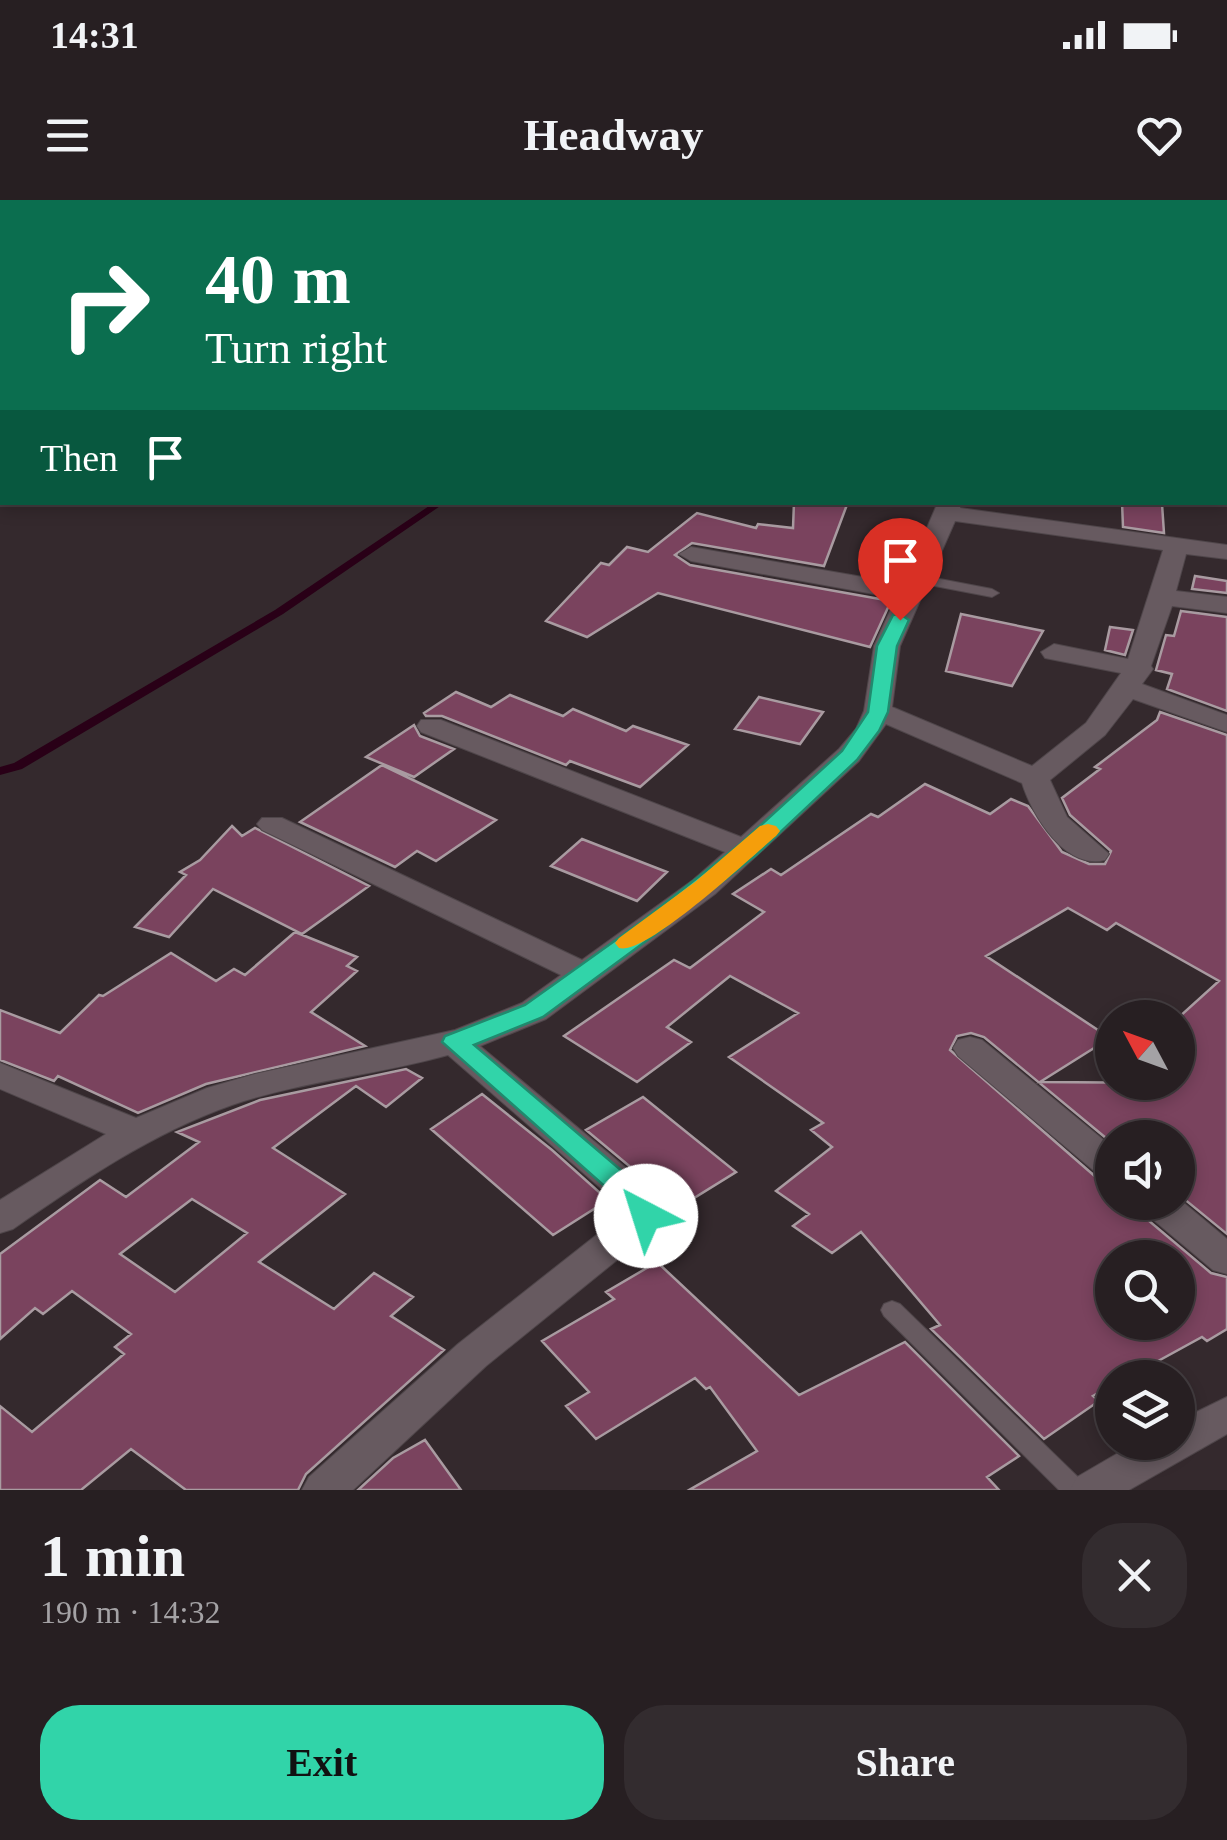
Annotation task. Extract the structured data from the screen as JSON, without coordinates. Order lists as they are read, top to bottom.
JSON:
{
  "north": "top left",
  "page": {
    "status": "14:31",
    "header": "Headway",
    "turn": ["40 m", "Turn right"],
    "then": "Then",
    "heading": ["1 min", "190 m · 14:32"],
    "buttons": ["Exit", "Share"]
  }
}
